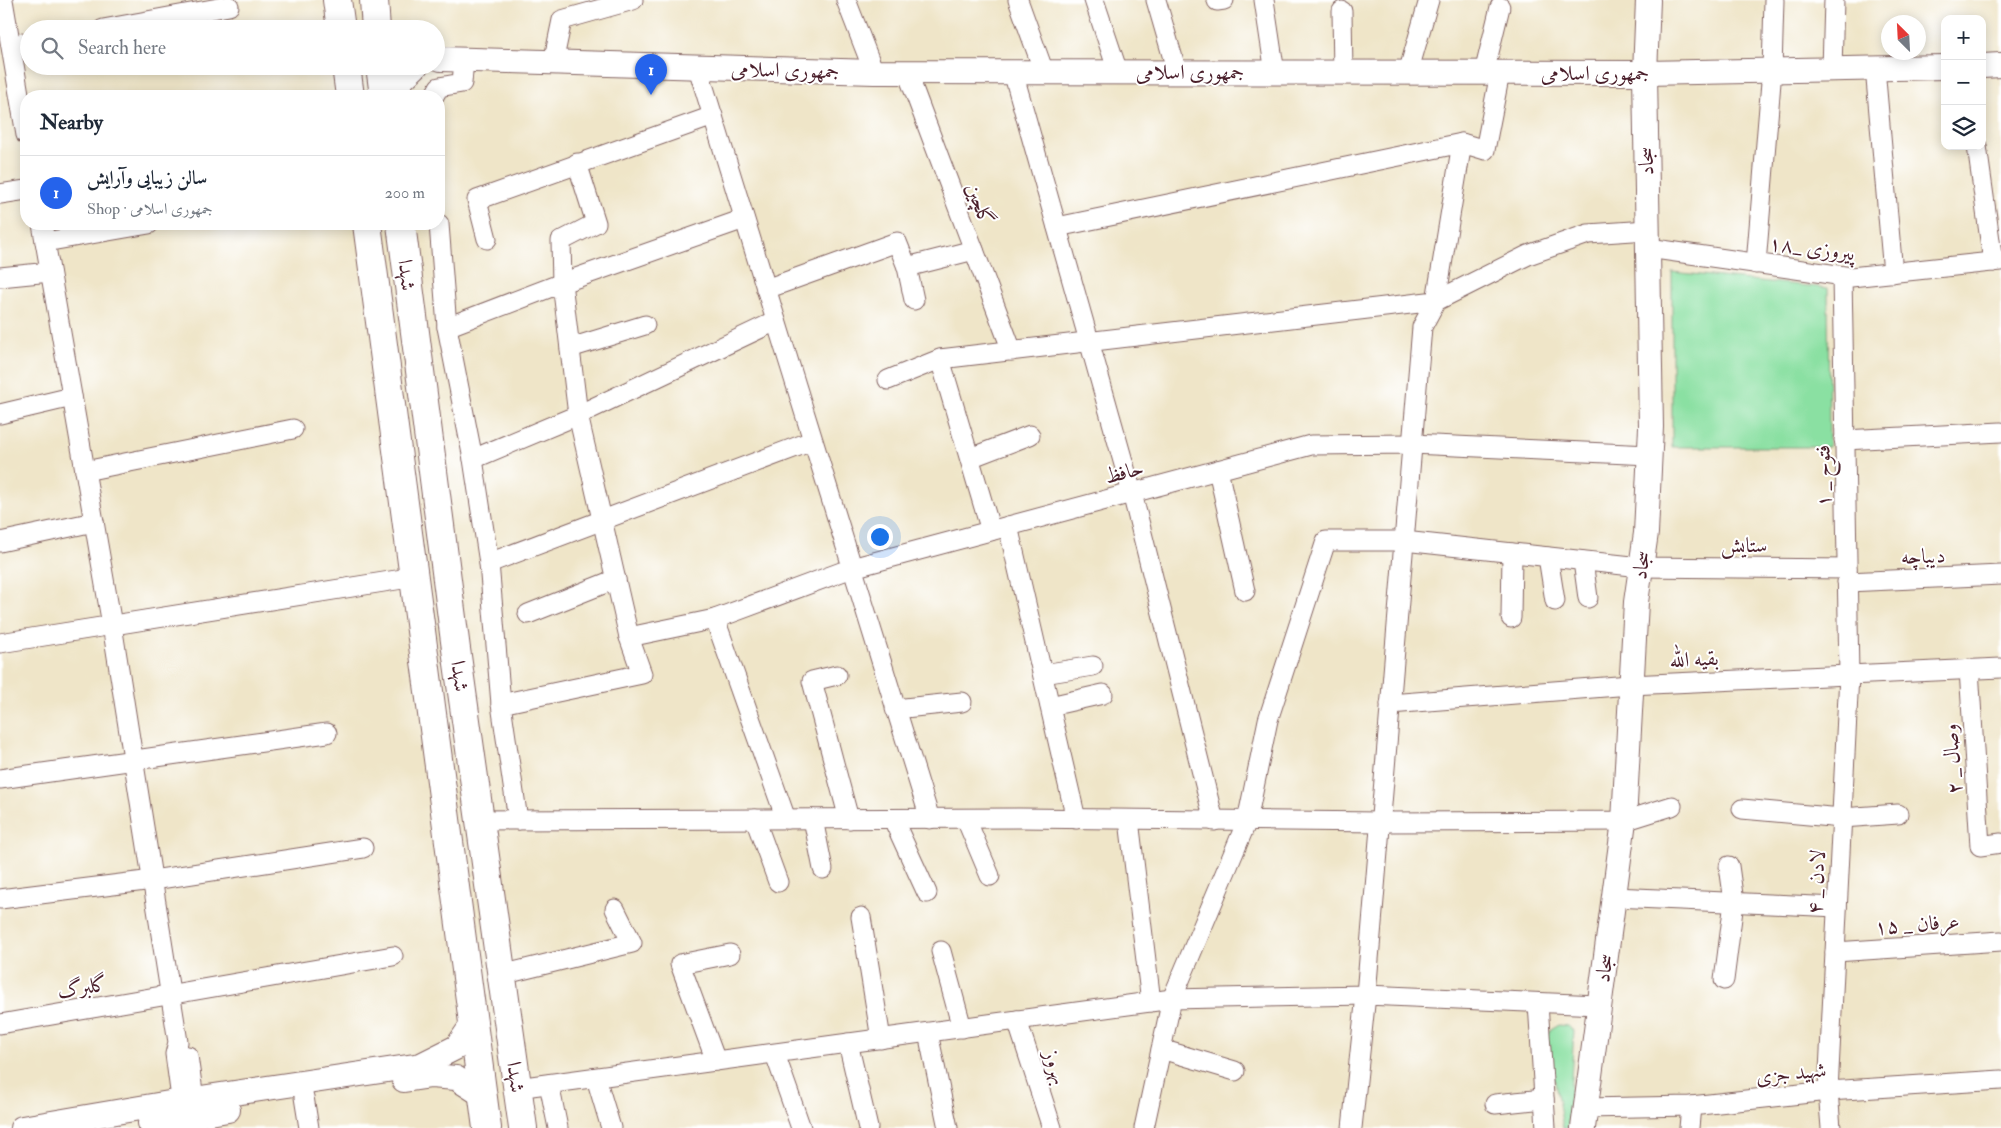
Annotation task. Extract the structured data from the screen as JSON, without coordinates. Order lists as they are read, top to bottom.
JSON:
{
  "streets": {
    "main road": ["شهدا"],
    "street": [
      "جمهوری اسلامی",
      "سجاد",
      "گلچین",
      "پیروزی _۱۸",
      "حافظ",
      "فتوح _ ۱",
      "ستایش",
      "دیباچه",
      "بقیه الله",
      "وصال _ ۲",
      "لادن _ ۴",
      "عرفان _ ۱۵",
      "گلبرگ",
      "بهروز",
      "شهید جزی"
    ]
  },
  "crossings": [
    ["جمهوری اسلامی", "سجاد"],
    ["جمهوری اسلامی", "گلچین"],
    ["سجاد", "پیروزی _۱۸"],
    ["سجاد", "حافظ"],
    ["سجاد", "ستایش"],
    ["سجاد", "بقیه الله"],
    ["سجاد", "شهید جزی"],
    ["گلچین", "پیروزی _۱۸"],
    ["پیروزی _۱۸", "فتوح _ ۱"],
    ["فتوح _ ۱", "ستایش"],
    ["فتوح _ ۱", "دیباچه"],
    ["فتوح _ ۱", "بقیه الله"],
    ["فتوح _ ۱", "لادن _ ۴"],
    ["ستایش", "دیباچه"],
    ["بقیه الله", "وصال _ ۲"],
    ["بقیه الله", "لادن _ ۴"],
    ["لادن _ ۴", "عرفان _ ۱۵"],
    ["لادن _ ۴", "شهید جزی"]
  ],
  "north": "top left",
  "page": {
    "map_buttons": ["+", "−"],
    "search": "Search here",
    "pins": "1",
    "heading": "Nearby",
    "list": [
      {
        "mark": "1",
        "name": "سالن زیبایی وآرایش",
        "note": "Shop · جمهوری اسلامی",
        "value": "200 m"
      }
    ]
  }
}
